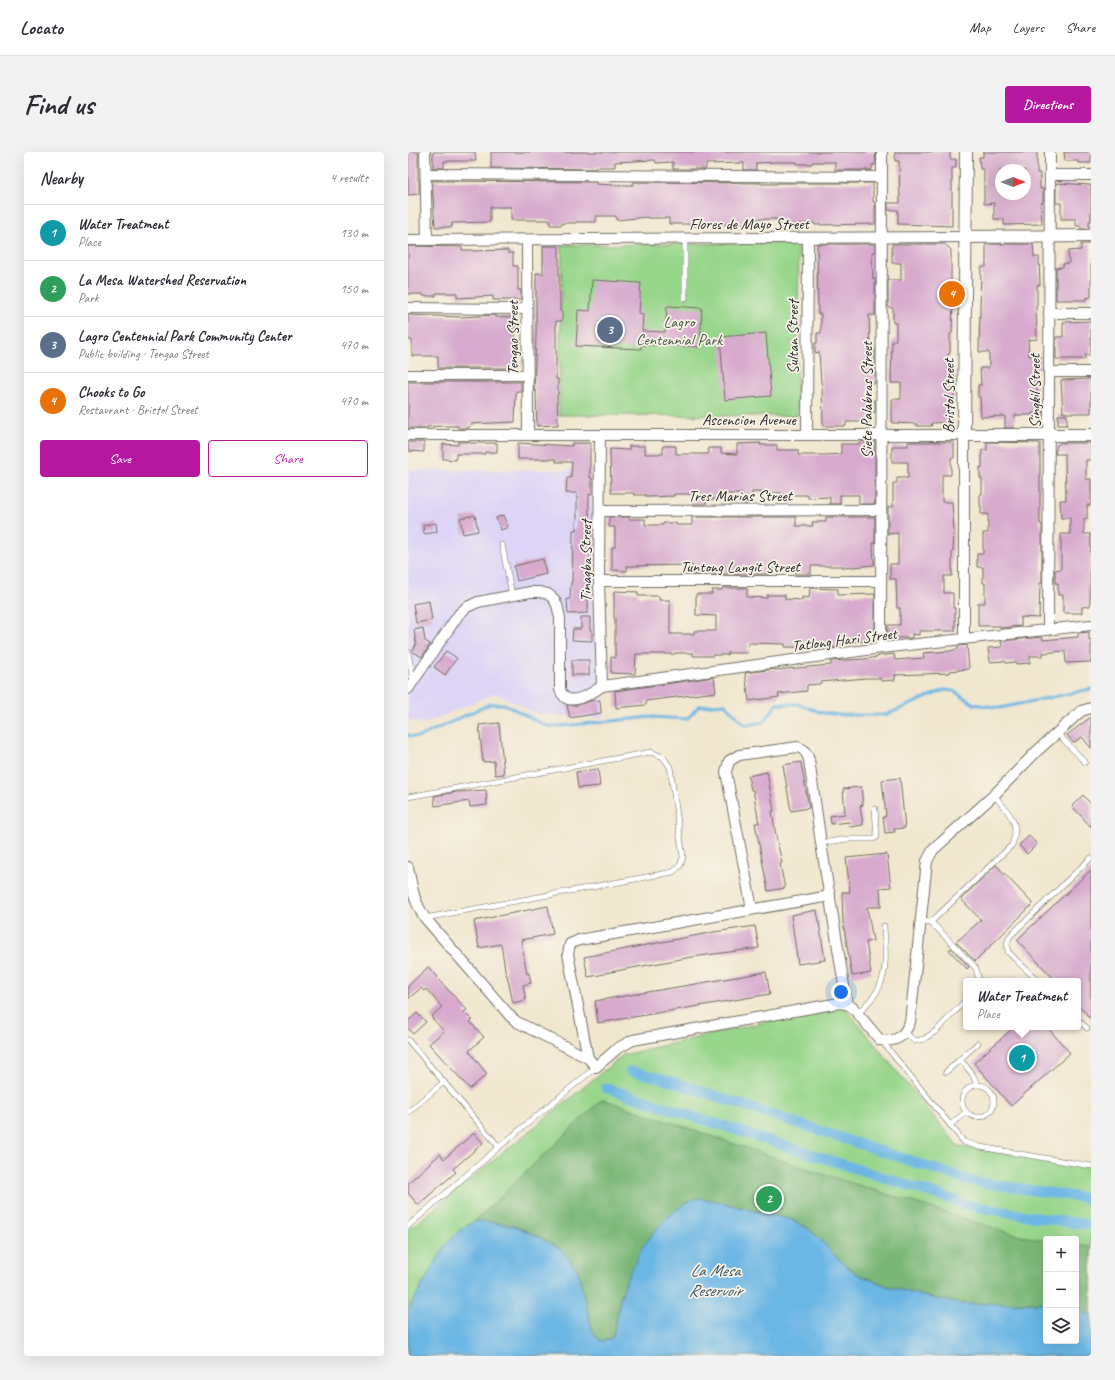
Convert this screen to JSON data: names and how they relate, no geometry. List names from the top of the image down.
{
  "streets": {
    "street": [
      "Flores de Mayo Street",
      "Sultan Street",
      "Tengao Street",
      "Singkil Street",
      "Bristol Street",
      "Siete Palabras Street",
      "Ascencion Avenue",
      "Tres Marias Street",
      "Tinagba Street",
      "Tuntong Langit Street",
      "Tatlong Hari Street"
    ]
  },
  "crossings": [
    ["Flores de Mayo Street", "Sultan Street"],
    ["Flores de Mayo Street", "Tengao Street"],
    ["Flores de Mayo Street", "Singkil Street"],
    ["Flores de Mayo Street", "Bristol Street"],
    ["Flores de Mayo Street", "Siete Palabras Street"],
    ["Sultan Street", "Ascencion Avenue"],
    ["Tengao Street", "Ascencion Avenue"],
    ["Singkil Street", "Ascencion Avenue"],
    ["Singkil Street", "Tatlong Hari Street"],
    ["Bristol Street", "Ascencion Avenue"],
    ["Bristol Street", "Tatlong Hari Street"],
    ["Siete Palabras Street", "Ascencion Avenue"],
    ["Siete Palabras Street", "Tres Marias Street"],
    ["Siete Palabras Street", "Tuntong Langit Street"],
    ["Siete Palabras Street", "Tatlong Hari Street"],
    ["Ascencion Avenue", "Tinagba Street"],
    ["Tres Marias Street", "Tinagba Street"],
    ["Tinagba Street", "Tuntong Langit Street"],
    ["Tinagba Street", "Tatlong Hari Street"]
  ],
  "water": ["La Mesa Reservoir"],
  "parks": ["Lagro Centennial Park"],
  "north": "right",
  "page": {
    "header": "Locato",
    "nav": ["Map", "Layers", "Share"],
    "buttons": [
      "Directions",
      ["Save", "Share"]
    ],
    "title": "Find us",
    "heading": ["Nearby", "4 results"],
    "list": [
      {
        "mark": "1",
        "name": "Water Treatment",
        "note": "Place",
        "value": "130 m"
      },
      {
        "mark": "2",
        "name": "La Mesa Watershed Reservation",
        "note": "Park",
        "value": "150 m"
      },
      {
        "mark": "3",
        "name": "Lagro Centennial Park Community Center",
        "note": "Public building · Tengao Street",
        "value": "470 m"
      },
      {
        "mark": "4",
        "name": "Chooks to Go",
        "note": "Restaurant · Bristol Street",
        "value": "470 m"
      }
    ],
    "pins": [
      "4",
      "3",
      "1",
      "2"
    ],
    "popup": ["Water Treatment", "Place"],
    "map_buttons": ["+", "−"]
  }
}
